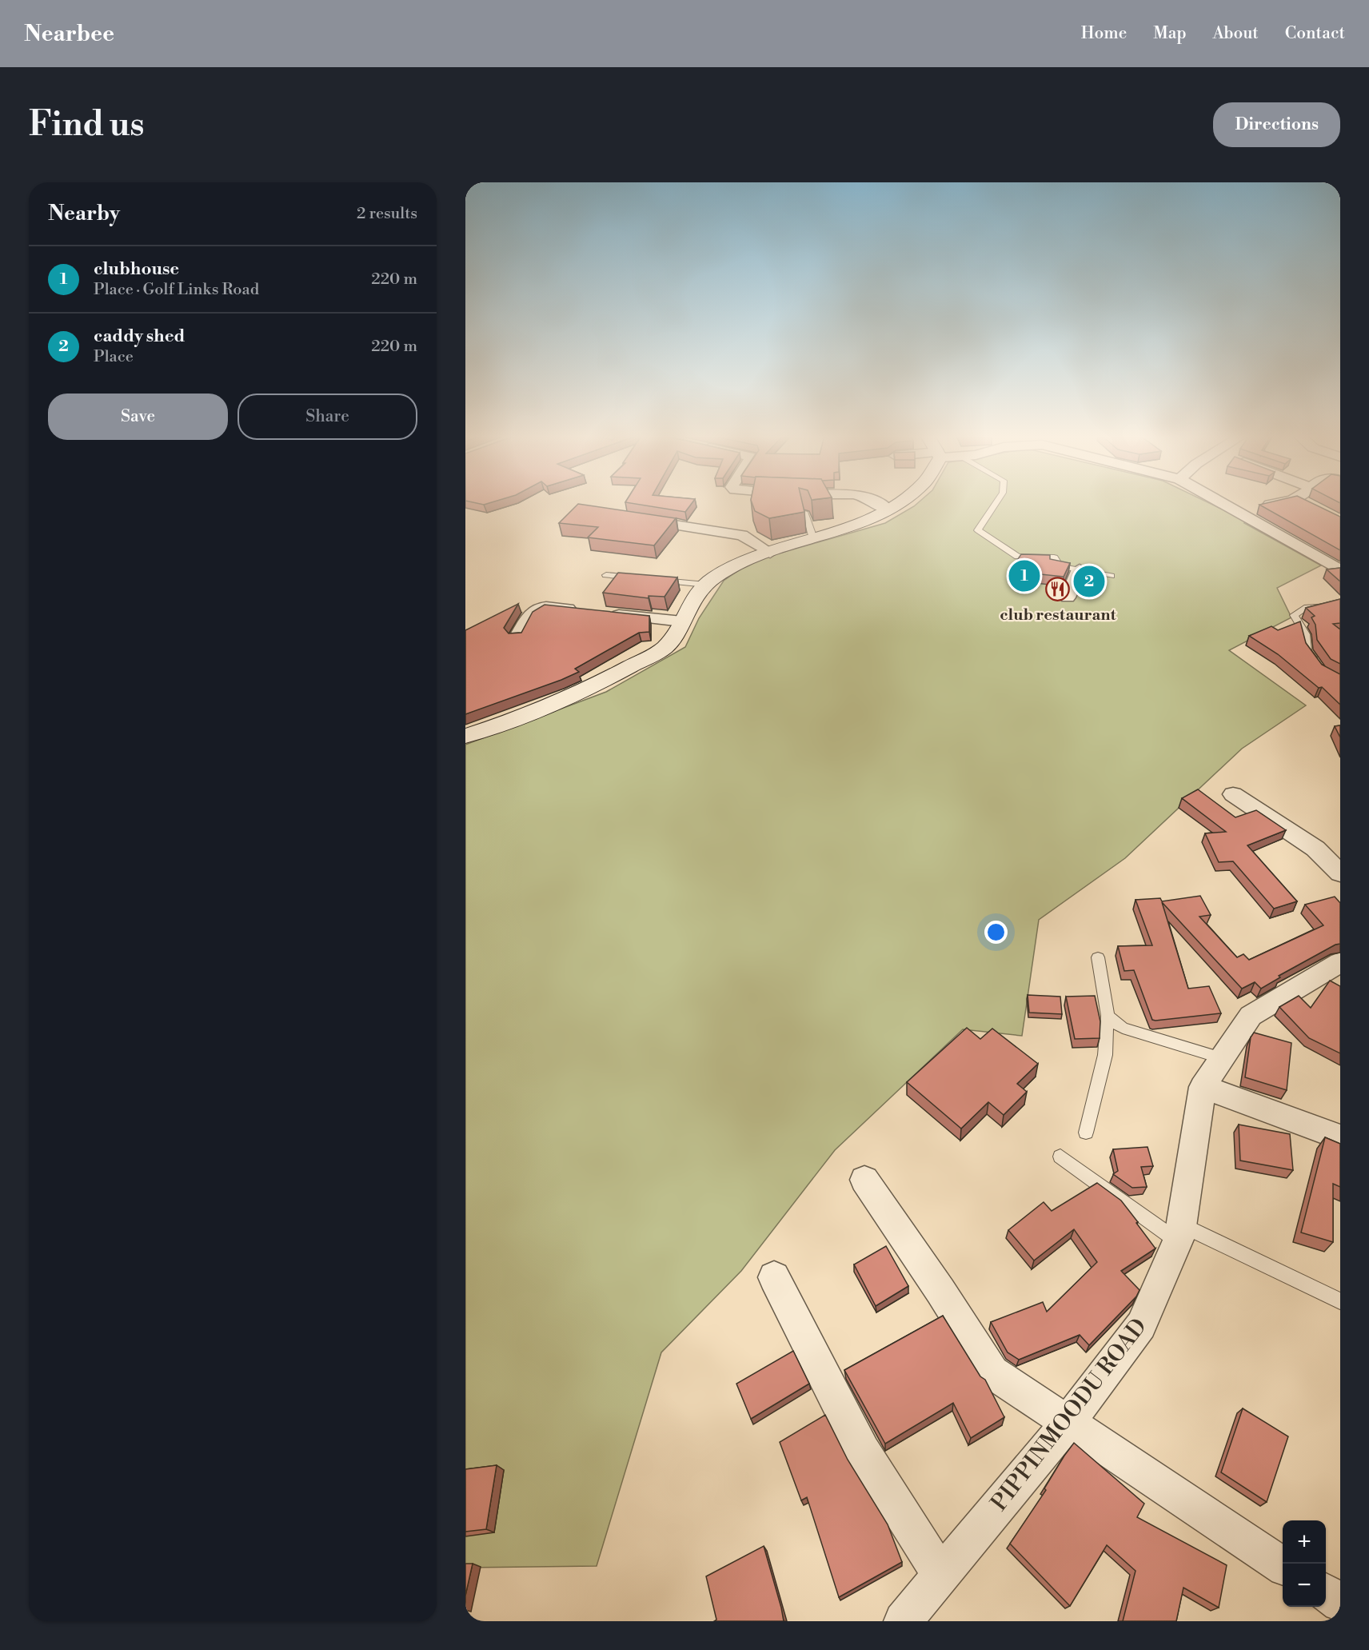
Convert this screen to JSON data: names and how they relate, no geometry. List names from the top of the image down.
{
  "streets": {
    "street": ["PIPPINMOODU ROAD"]
  },
  "places": {
    "restaurant": ["club restaurant"]
  },
  "page": {
    "header": "Nearbee",
    "nav": [
      "Home",
      "Map",
      "About",
      "Contact"
    ],
    "buttons": [
      "Directions",
      ["Save", "Share"]
    ],
    "title": "Find us",
    "heading": ["Nearby", "2 results"],
    "list": [
      {
        "mark": "1",
        "name": "clubhouse",
        "note": "Place · Golf Links Road",
        "value": "220 m"
      },
      {
        "mark": "2",
        "name": "caddy shed",
        "note": "Place",
        "value": "220 m"
      }
    ],
    "pins": ["1", "2"],
    "map_buttons": ["+", "−"]
  }
}
